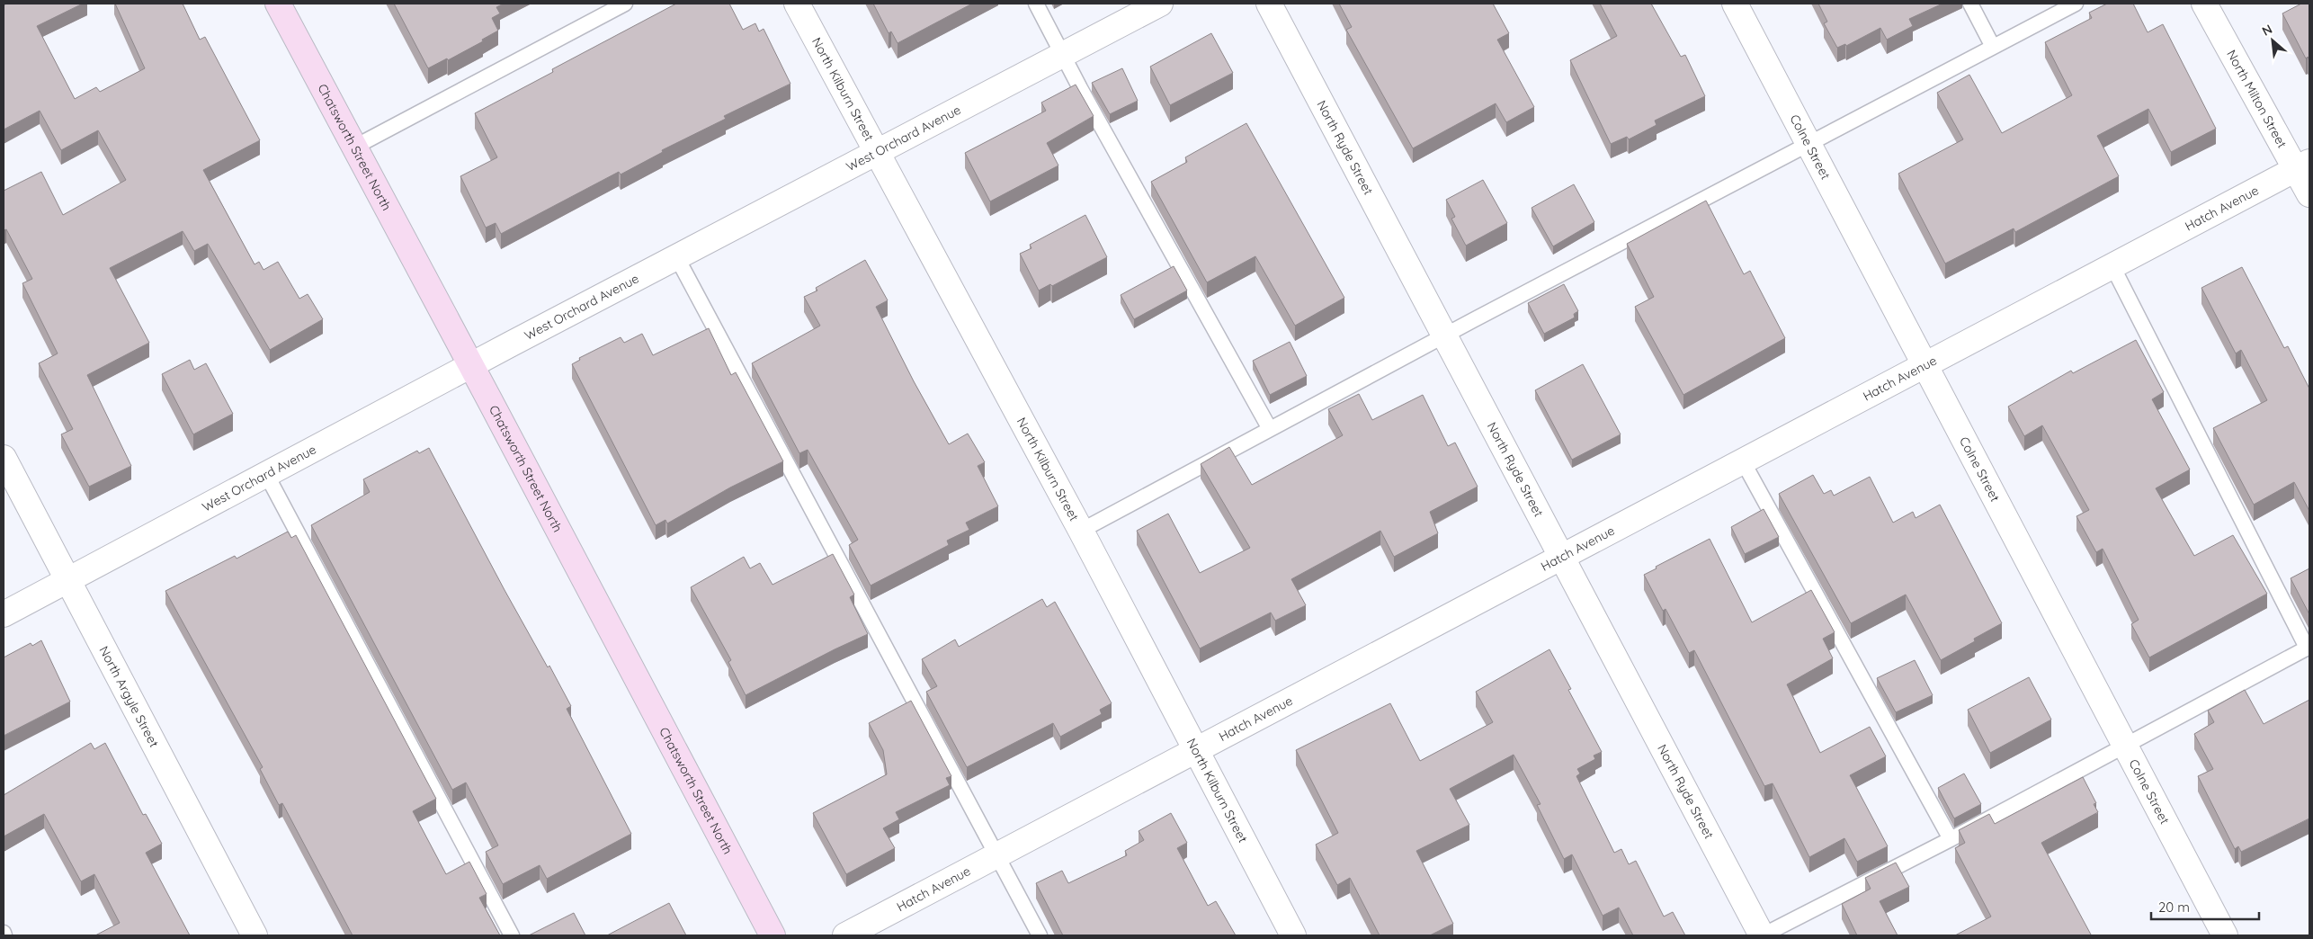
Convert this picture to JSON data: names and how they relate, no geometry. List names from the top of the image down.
{
  "streets": {
    "street": [
      "North Kilburn Street",
      "North Milton Street",
      "West Orchard Avenue",
      "Chatsworth Street North",
      "North Ryde Street",
      "Colne Street",
      "Hatch Avenue",
      "North Argyle Street"
    ]
  },
  "crossings": [
    ["North Kilburn Street", "West Orchard Avenue"],
    ["North Kilburn Street", "Hatch Avenue"],
    ["North Milton Street", "Hatch Avenue"],
    ["West Orchard Avenue", "Chatsworth Street North"],
    ["West Orchard Avenue", "North Argyle Street"],
    ["North Ryde Street", "Hatch Avenue"],
    ["Colne Street", "Hatch Avenue"]
  ],
  "scale_bar": "20 m",
  "north": "top left"
}
